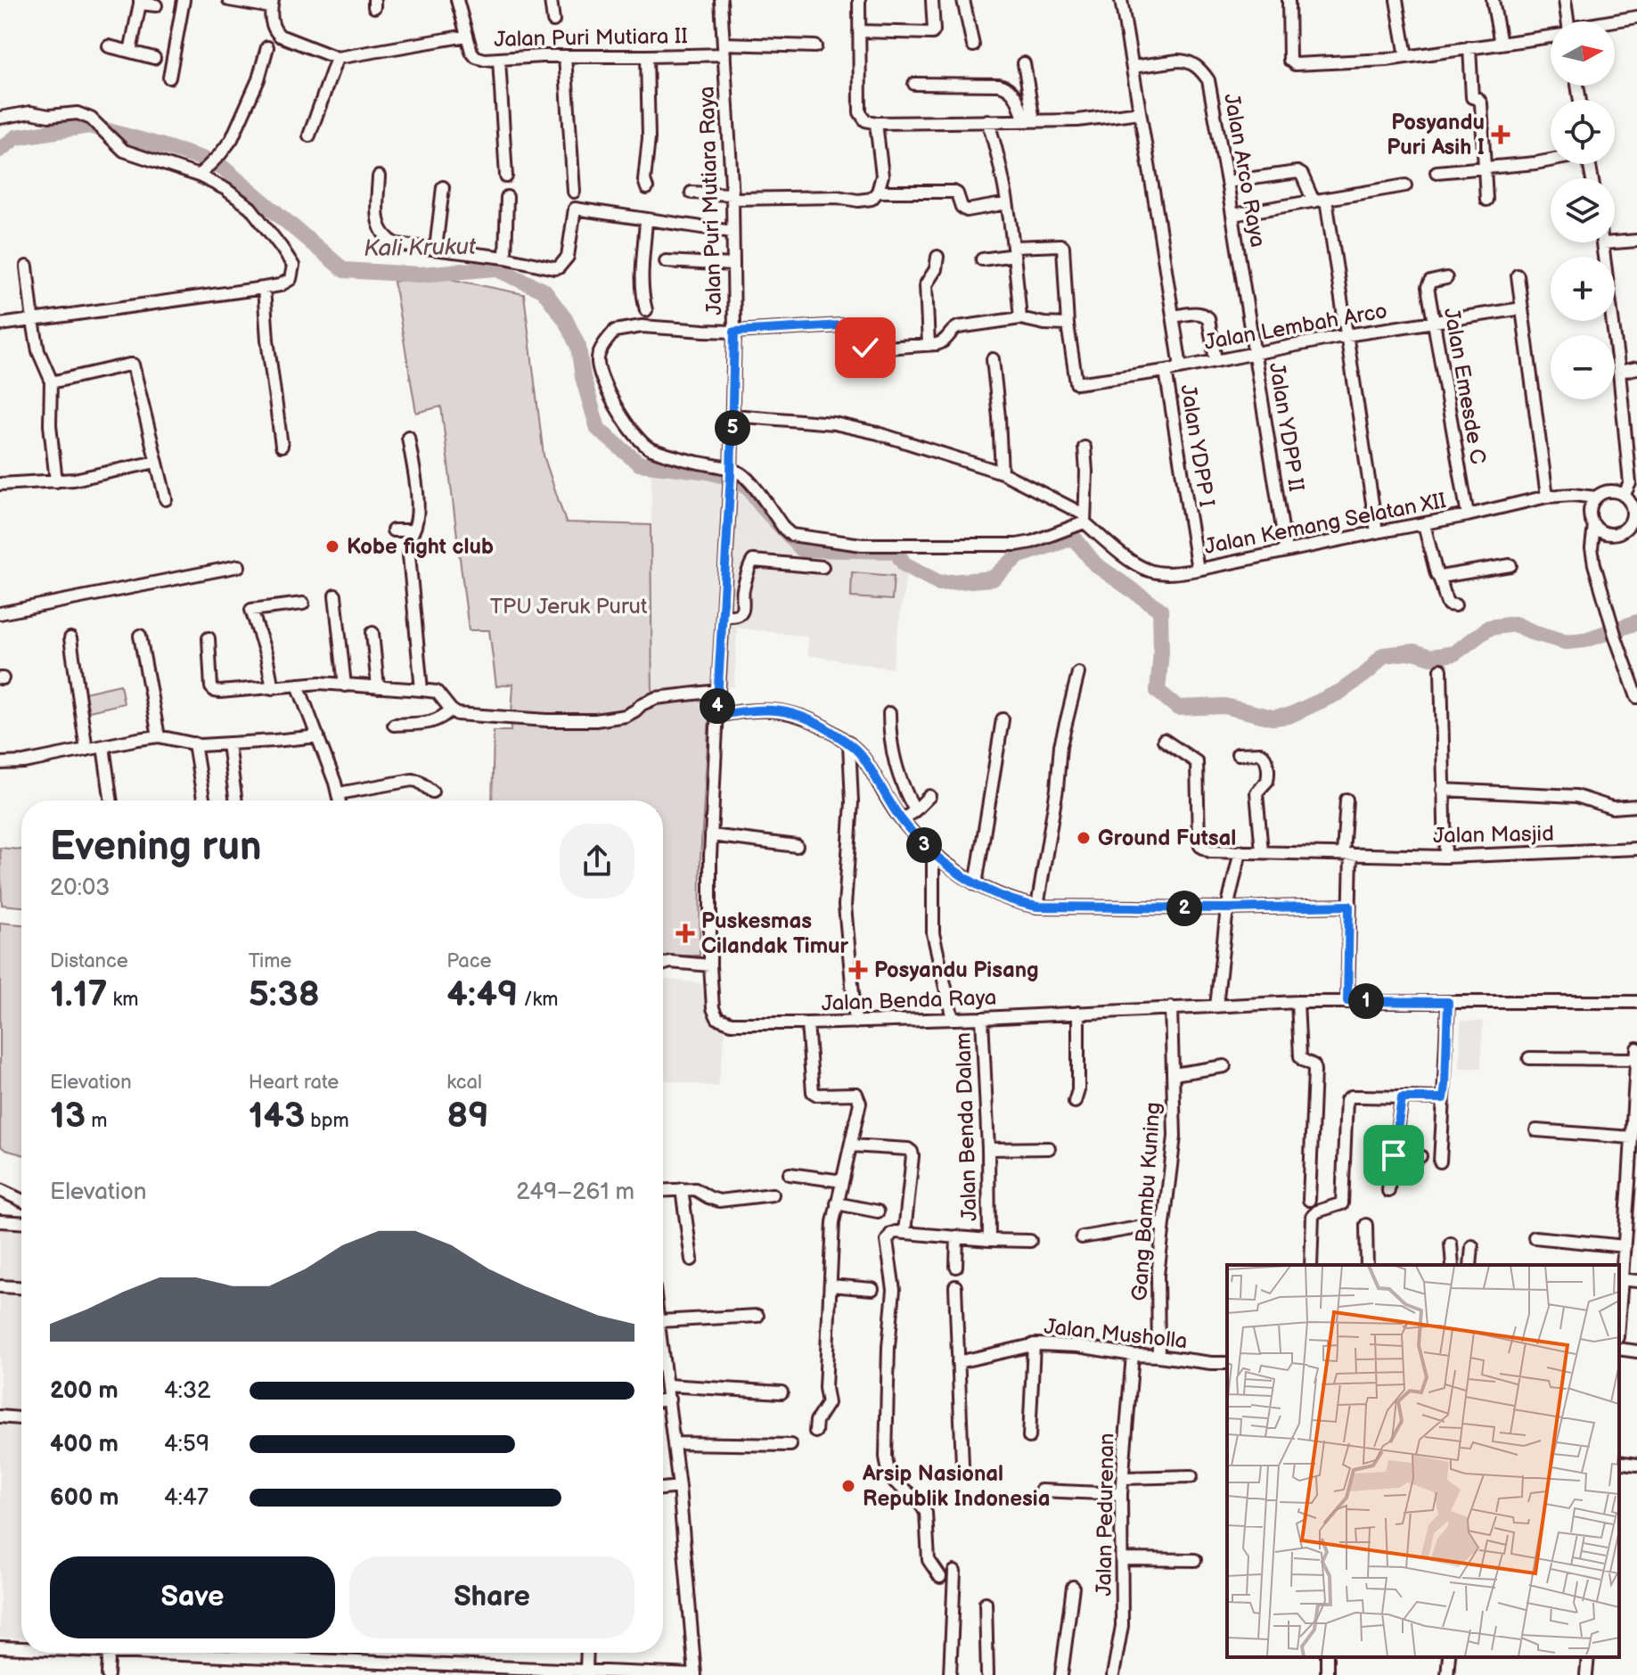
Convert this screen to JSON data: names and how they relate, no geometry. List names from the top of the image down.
{
  "streets": {
    "street": [
      "Jalan Puri Mutiara II",
      "Jalan Arco Raya",
      "Jalan Puri Mutiara Raya",
      "Jalan Lembah Arco",
      "Jalan Emesde C",
      "Jalan YDPP II",
      "Jalan YDPP I",
      "Jalan Kemang Selatan XII",
      "Jalan Masjid",
      "Jalan Benda Raya",
      "Jalan Benda Dalam",
      "Gang Bambu Kuning",
      "Jalan Musholla",
      "Jalan Pedurenan"
    ]
  },
  "crossings": [
    ["Jalan Puri Mutiara II", "Jalan Puri Mutiara Raya"],
    ["Jalan Arco Raya", "Jalan Lembah Arco"],
    ["Jalan Arco Raya", "Jalan YDPP II"],
    ["Jalan Puri Mutiara Raya", "Jalan Kemang Selatan XII"],
    ["Jalan Puri Mutiara Raya", "Jalan Benda Raya"],
    ["Jalan Lembah Arco", "Jalan Emesde C"],
    ["Jalan Lembah Arco", "Jalan YDPP II"],
    ["Jalan Lembah Arco", "Jalan YDPP I"],
    ["Jalan Emesde C", "Jalan Kemang Selatan XII"],
    ["Jalan YDPP II", "Jalan Kemang Selatan XII"],
    ["Jalan YDPP I", "Jalan Kemang Selatan XII"],
    ["Jalan Benda Raya", "Jalan Benda Dalam"],
    ["Jalan Benda Raya", "Gang Bambu Kuning"],
    ["Gang Bambu Kuning", "Jalan Musholla"],
    ["Jalan Musholla", "Jalan Pedurenan"]
  ],
  "water": ["Kali Krukut"],
  "parks": ["TPU Jeruk Purut"],
  "places": {
    "health": ["Posyandu Puri Asih I", "Puskesmas Cilandak Timur", "Posyandu Pisang"],
    "other": ["Kobe fight club", "Ground Futsal", "Arsip Nasional Republik Indonesia"]
  },
  "north": "right",
  "page": {
    "map_buttons": ["+", "−"],
    "pins": [
      "5",
      "4",
      "3",
      "2",
      "1"
    ],
    "heading": ["Evening run", "20:03"],
    "stats": [
      ["Distance", "1.17 km"],
      ["Time", "5:38"],
      ["Pace", "4:49 /km"],
      ["Elevation", "13 m"],
      ["Heart rate", "143 bpm"],
      ["kcal", "89"]
    ],
    "chart": ["Elevation", "249–261 m"],
    "list": [
      {
        "name": "200 m",
        "note": "4:32"
      },
      {
        "name": "400 m",
        "note": "4:59"
      },
      {
        "name": "600 m",
        "note": "4:47"
      }
    ],
    "buttons": ["Save", "Share"]
  }
}
